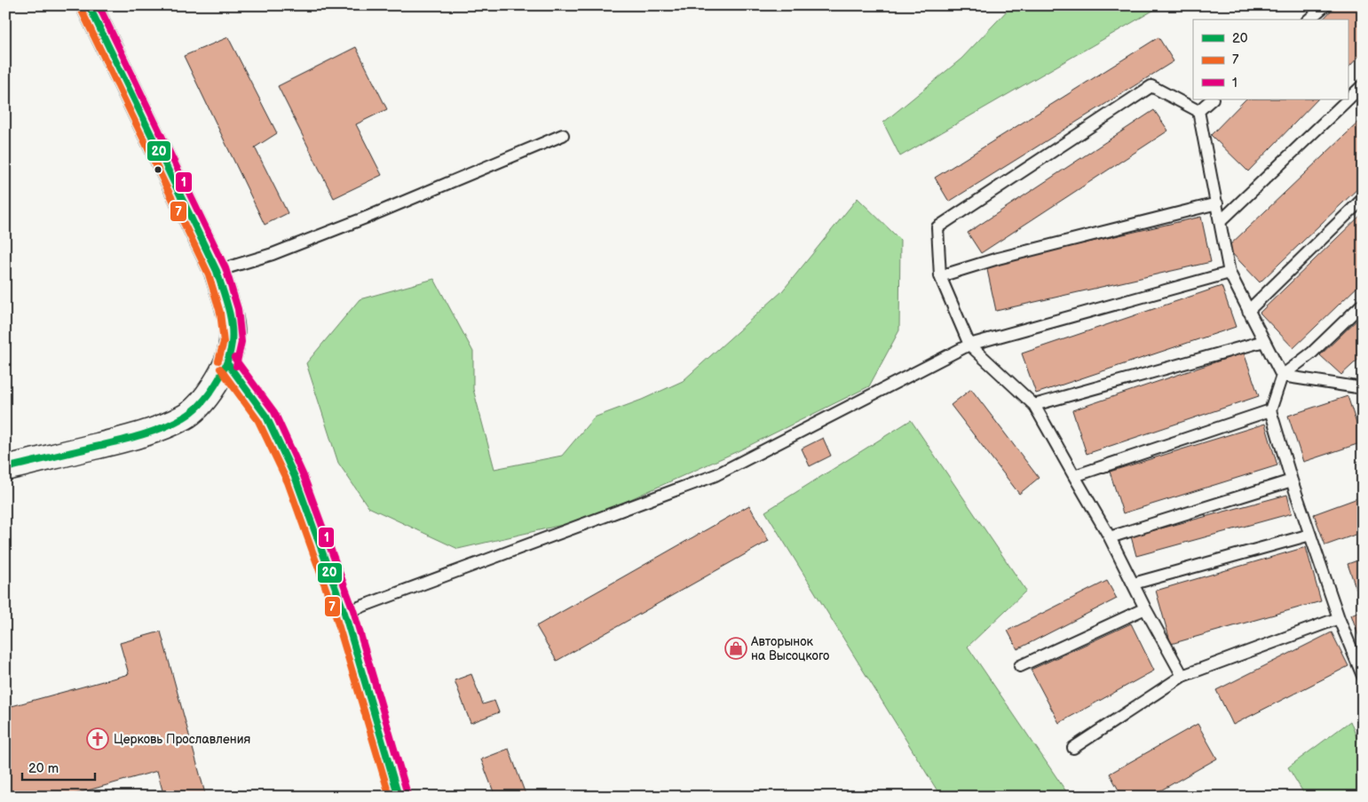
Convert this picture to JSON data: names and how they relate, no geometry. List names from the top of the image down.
{
  "places": {
    "shop": ["Авторынок на Высоцкого"],
    "church": ["Церковь Прославления"]
  },
  "lines": ["transit line 20", "transit line 1", "transit line 7"],
  "legend": ["20", "7", "1"],
  "scale_bar": "20 m"
}
